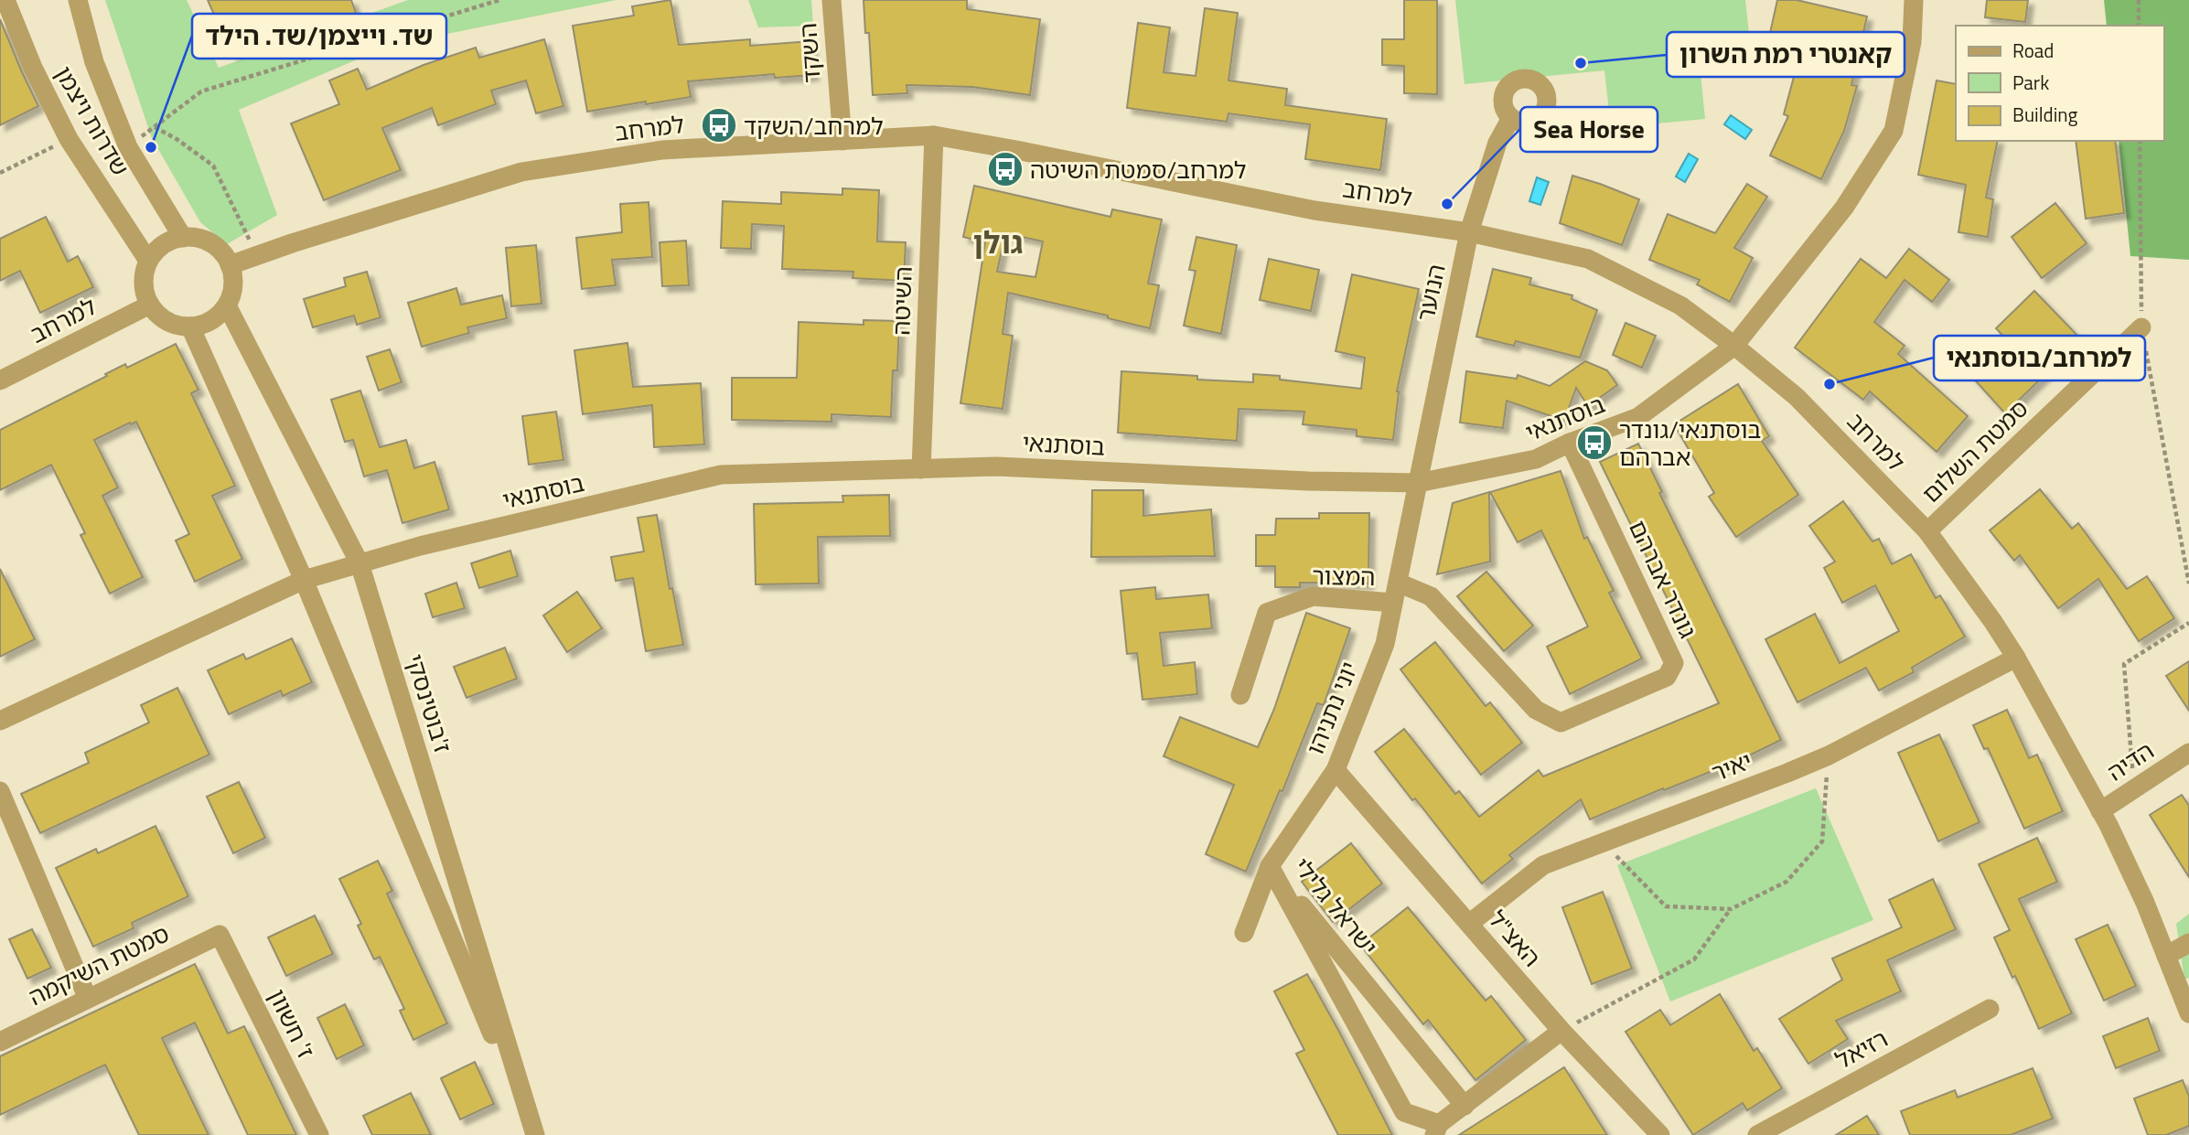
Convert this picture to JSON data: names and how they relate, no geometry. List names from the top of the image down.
{
  "streets": {
    "street": [
      "השקד",
      "שדרות ויצמן",
      "למרחב",
      "הנוער",
      "השיטה",
      "בוסתנאי",
      "סמטת השלום",
      "המצור",
      "גונדר אברהם",
      "ז'בוטינסקי",
      "יוני נתניהו",
      "הדיה",
      "יאיר",
      "ישראל גלילי",
      "האצ\"ל",
      "סמטת השיקמה",
      "ז' חשוון",
      "רזיאל"
    ]
  },
  "crossings": [
    ["השקד", "למרחב"],
    ["שדרות ויצמן", "למרחב"],
    ["שדרות ויצמן", "ז'בוטינסקי"],
    ["למרחב", "הנוער"],
    ["למרחב", "השיטה"],
    ["למרחב", "בוסתנאי"],
    ["למרחב", "סמטת השלום"],
    ["למרחב", "ז'בוטינסקי"],
    ["למרחב", "הדיה"],
    ["למרחב", "יאיר"],
    ["הנוער", "בוסתנאי"],
    ["הנוער", "יוני נתניהו"],
    ["השיטה", "בוסתנאי"],
    ["בוסתנאי", "גונדר אברהם"],
    ["בוסתנאי", "ז'בוטינסקי"],
    ["בוסתנאי", "יוני נתניהו"],
    ["המצור", "יוני נתניהו"],
    ["גונדר אברהם", "יוני נתניהו"],
    ["יוני נתניהו", "ישראל גלילי"],
    ["יוני נתניהו", "האצ\"ל"],
    ["יאיר", "האצ\"ל"],
    ["ישראל גלילי", "האצ\"ל"],
    ["סמטת השיקמה", "ז' חשוון"]
  ],
  "districts": ["גולן"],
  "places": {
    "other": [
      "קאנטרי רמת השרון",
      "שד. וייצמן/שד. הילד",
      "Sea Horse",
      "למרחב/בוסתנאי"
    ],
    "bus stop": ["למרחב/השקד", "למרחב/סמטת השיטה", "בוסתנאי/גונדר אברהם"]
  },
  "legend": ["Road", "Park", "Building"]
}
